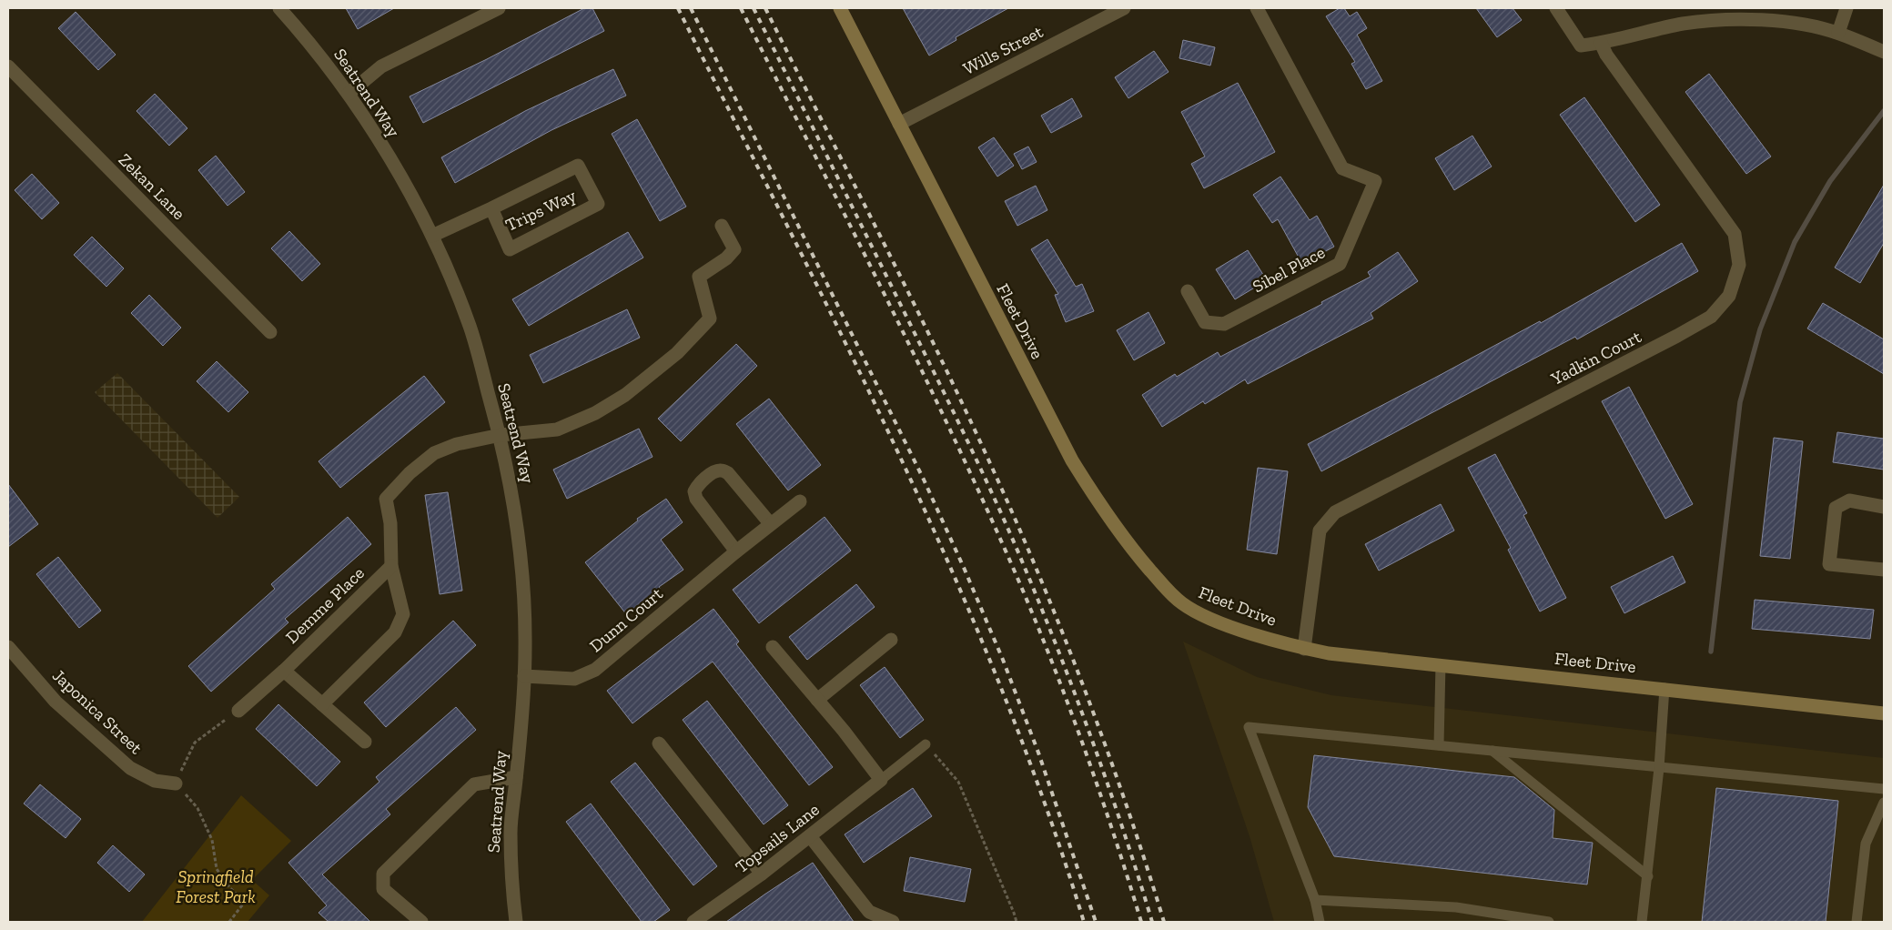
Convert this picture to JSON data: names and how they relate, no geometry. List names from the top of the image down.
{
  "streets": {
    "street": [
      "Wills Street",
      "Seatrend Way",
      "Zekan Lane",
      "Trips Way",
      "Sibel Place",
      "Fleet Drive",
      "Yadkin Court",
      "Demme Place",
      "Dunn Court",
      "Japonica Street",
      "Topsails Lane"
    ]
  },
  "crossings": [
    ["Wills Street", "Fleet Drive"],
    ["Seatrend Way", "Trips Way"],
    ["Seatrend Way", "Demme Place"],
    ["Seatrend Way", "Dunn Court"],
    ["Fleet Drive", "Yadkin Court"]
  ],
  "parks": ["Springfield Forest Park"]
}
